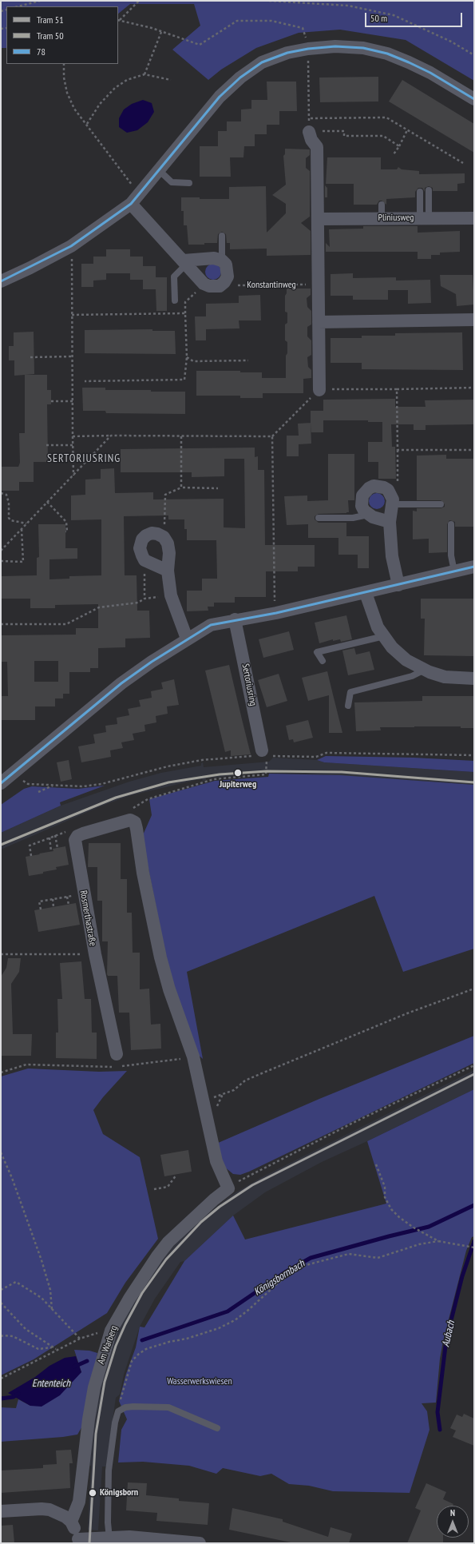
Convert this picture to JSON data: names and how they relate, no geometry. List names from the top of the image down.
{
  "streets": {
    "street": [
      "Pliniusweg",
      "Sertoriusring",
      "Rosmerthastraße",
      "Am Warberg"
    ],
    "path": ["Konstantinweg"]
  },
  "districts": ["SERTORIUSRING"],
  "water": ["Königsbornbach", "Aubach", "Ententeich"],
  "parks": ["Wasserwerkswiesen"],
  "places": ["Jupiterweg", "Königsborn"],
  "lines": ["transit line 78", "tram line 50", "tram line 51"],
  "legend": ["Tram 51", "Tram 50", "78"],
  "scale_bar": "50 m",
  "north": "top"
}
